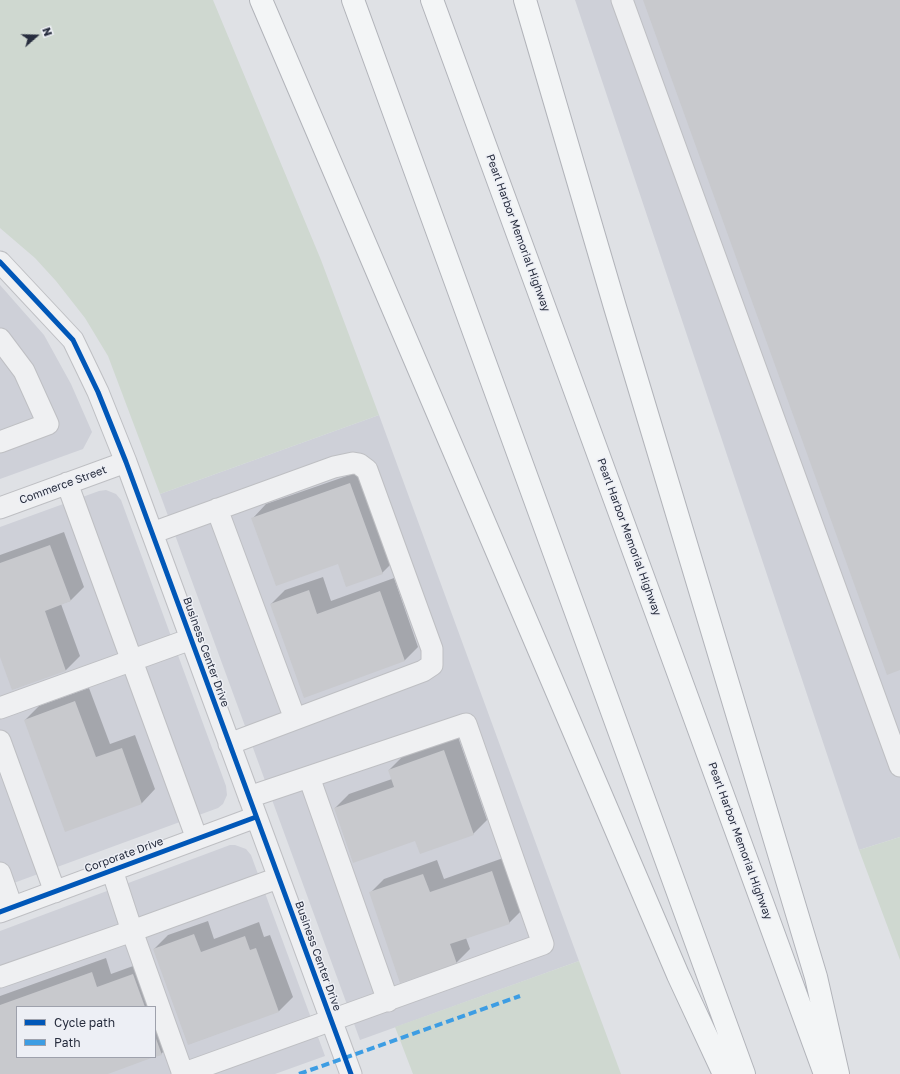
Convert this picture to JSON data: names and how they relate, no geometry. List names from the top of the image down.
{
  "streets": {
    "highway": ["Pearl Harbor Memorial Highway"],
    "street": ["Commerce Street", "Business Center Drive", "Corporate Drive"]
  },
  "crossings": [
    ["Commerce Street", "Business Center Drive"],
    ["Business Center Drive", "Corporate Drive"]
  ],
  "legend": ["Cycle path", "Path"],
  "north": "right"
}
